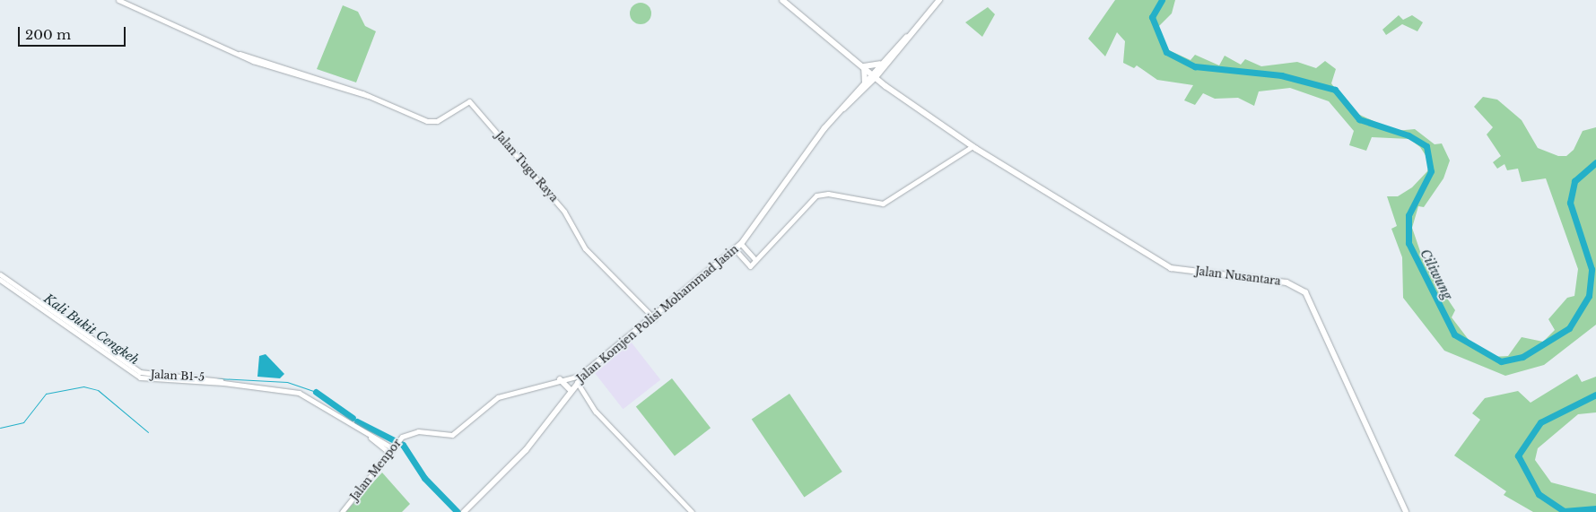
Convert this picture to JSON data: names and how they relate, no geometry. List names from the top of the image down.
{
  "streets": {
    "main road": ["Jalan Nusantara", "Jalan Komjen Polisi Mohammad Jasin"],
    "street": ["Jalan Tugu Raya", "Jalan B1-5", "Jalan Menpor"]
  },
  "crossings": [
    ["Jalan Tugu Raya", "Jalan Komjen Polisi Mohammad Jasin"],
    ["Jalan Nusantara", "Jalan Komjen Polisi Mohammad Jasin"],
    ["Jalan Komjen Polisi Mohammad Jasin", "Jalan Menpor"]
  ],
  "water": ["Ciliwung", "Kali Bukit Cengkeh"],
  "scale_bar": "200 m"
}
